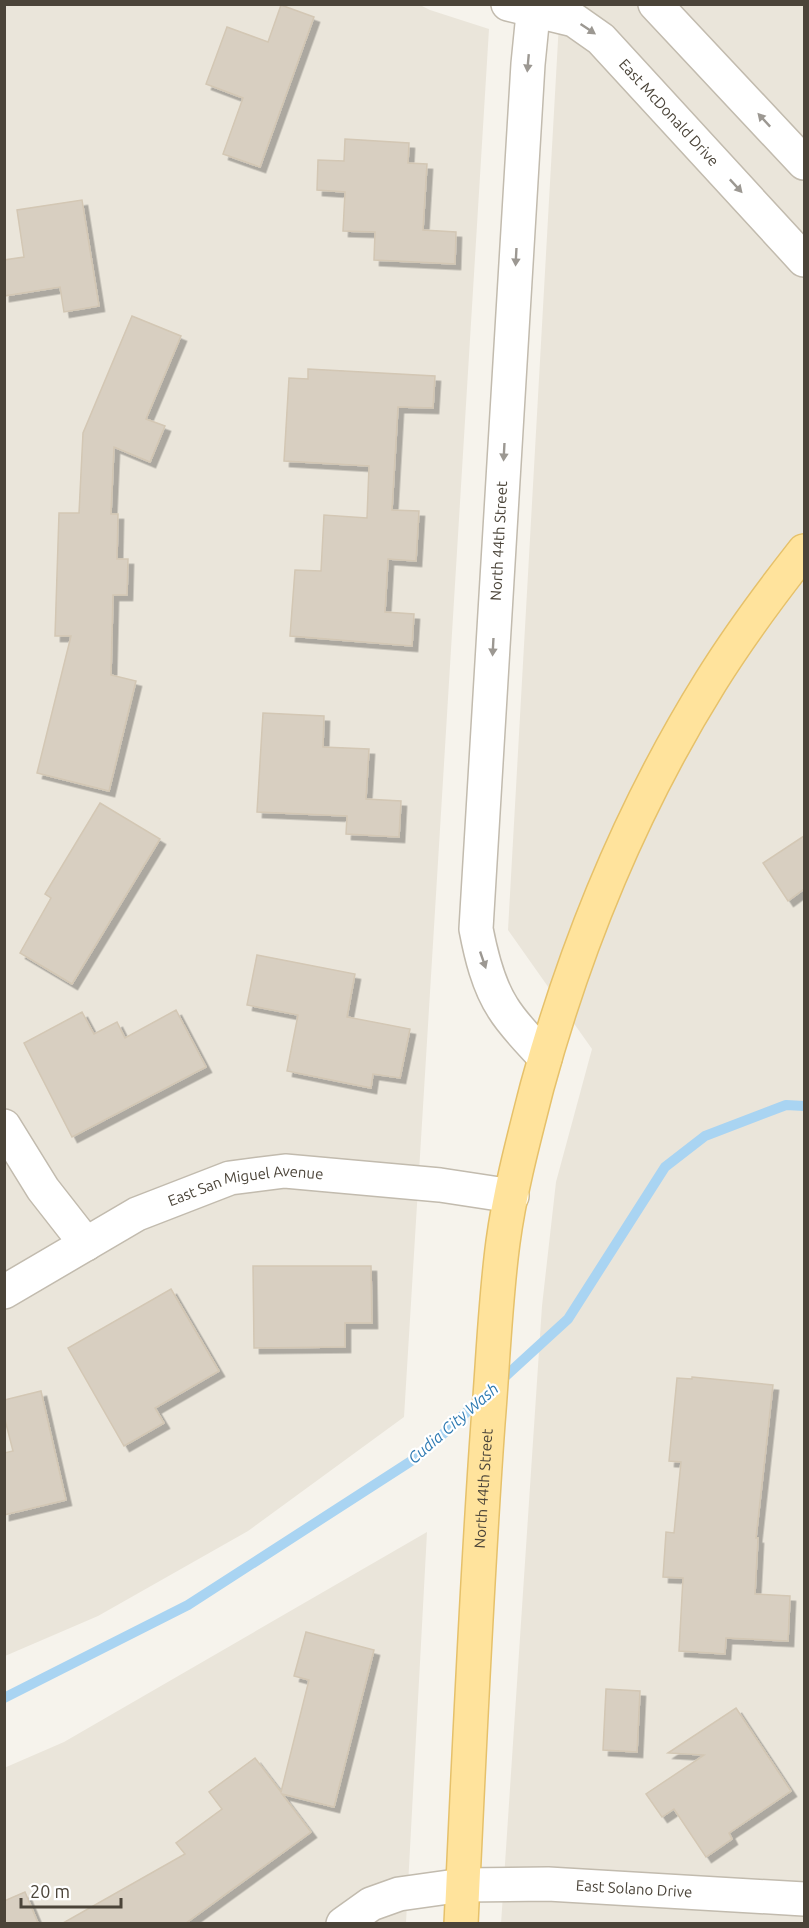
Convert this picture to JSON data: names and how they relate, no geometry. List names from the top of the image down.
{
  "streets": {
    "main road": ["North 44th Street"],
    "street": ["East McDonald Drive", "East San Miguel Avenue", "East Solano Drive"]
  },
  "crossings": [
    ["East McDonald Drive", "North 44th Street"],
    ["North 44th Street", "East San Miguel Avenue"],
    ["North 44th Street", "East Solano Drive"]
  ],
  "one_way": ["North 44th Street"],
  "water": ["Cudia City Wash"],
  "scale_bar": "20 m"
}
